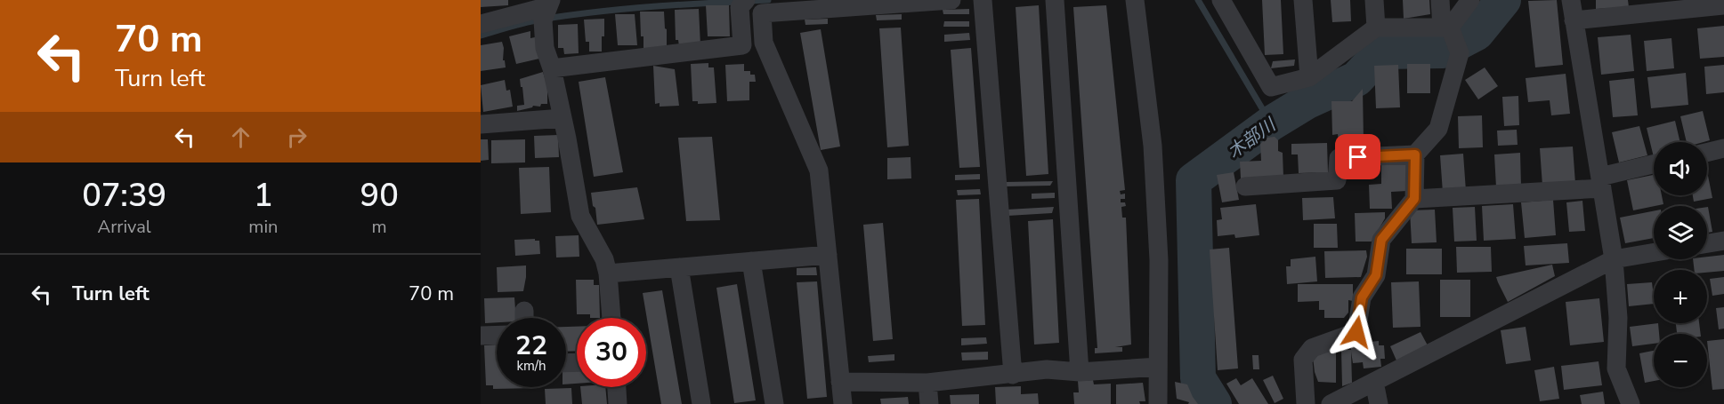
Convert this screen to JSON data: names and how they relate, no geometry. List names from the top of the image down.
{
  "water": ["木部川"],
  "page": {
    "turn": ["70 m", "Turn left"],
    "map_buttons": ["+", "−"],
    "eta": [
      "07:39",
      "Arrival",
      "1",
      "min",
      "90",
      "m"
    ],
    "list": [
      {
        "name": "Turn left",
        "value": "70 m"
      }
    ],
    "speed": "22 km/h",
    "limit": "30"
  }
}
